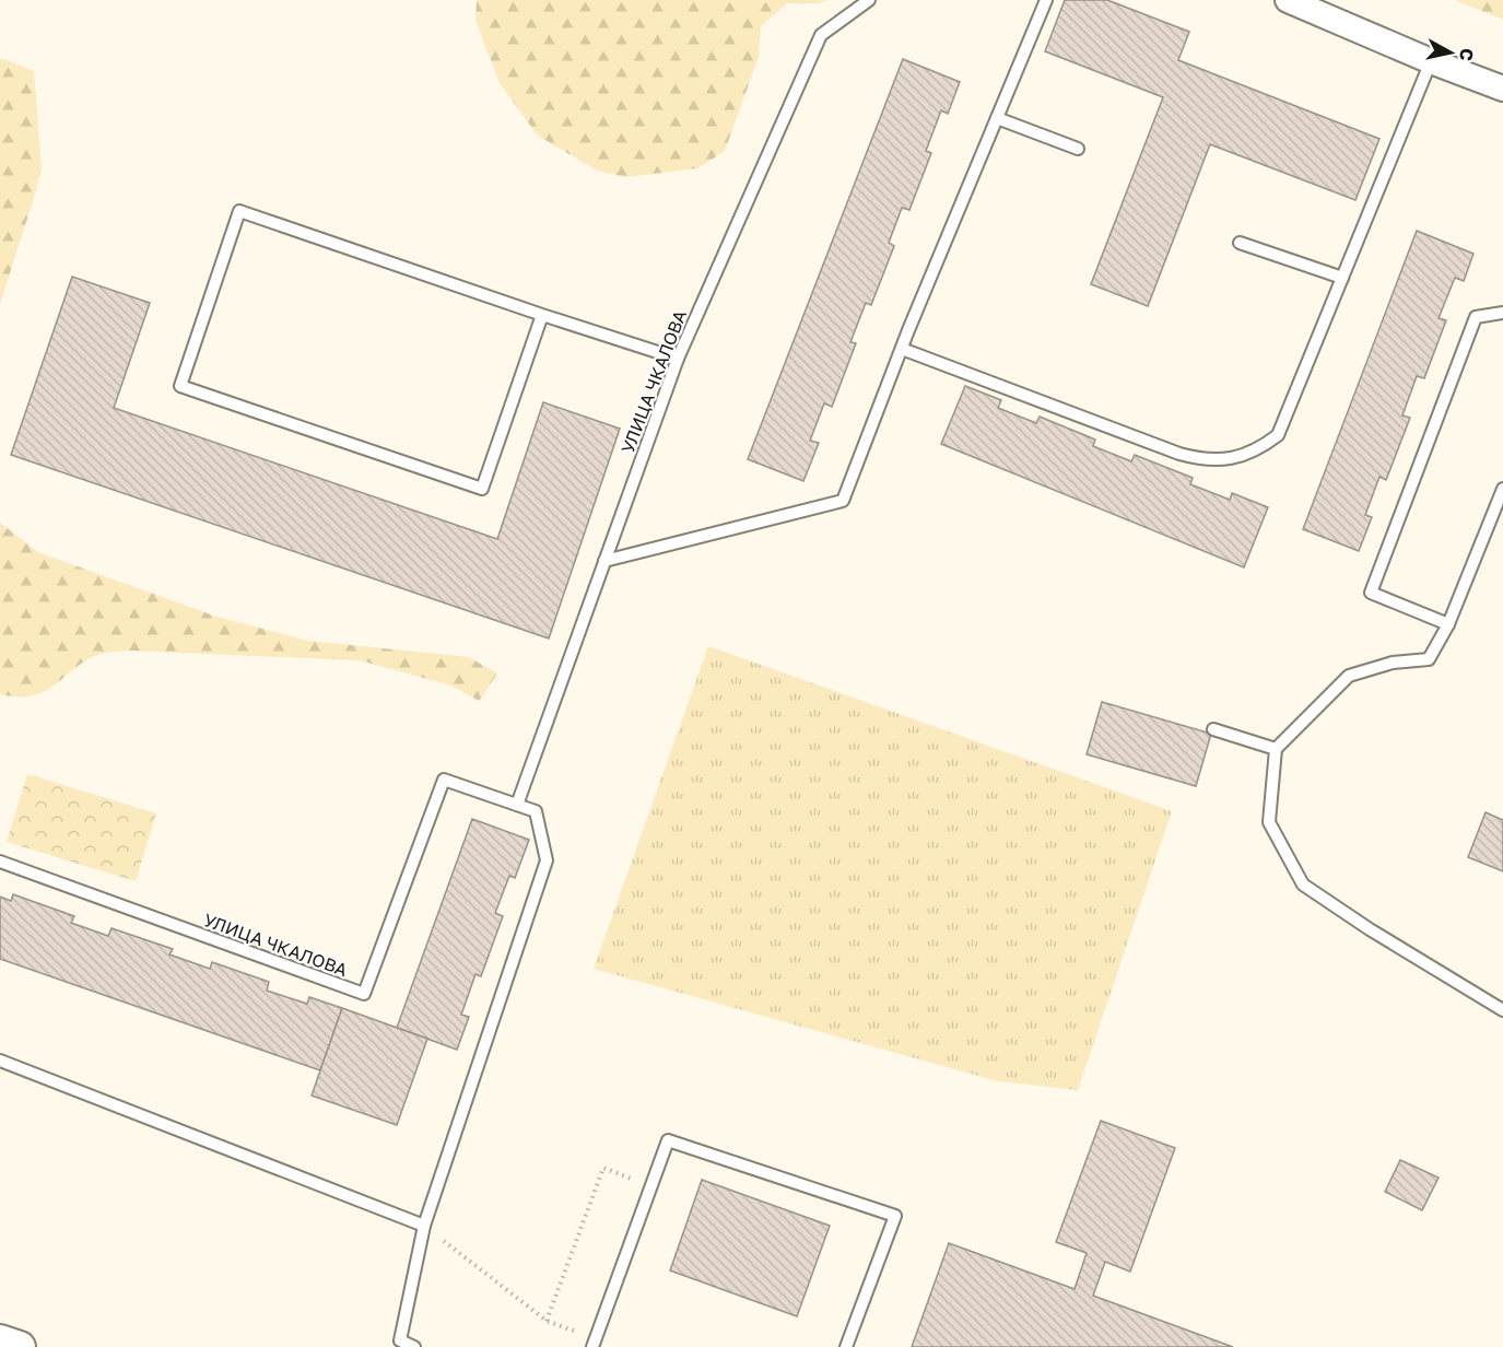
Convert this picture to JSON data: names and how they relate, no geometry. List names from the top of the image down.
{
  "streets": {
    "lane": ["УЛИЦА ЧКАЛОВА"]
  },
  "north": "right"
}
